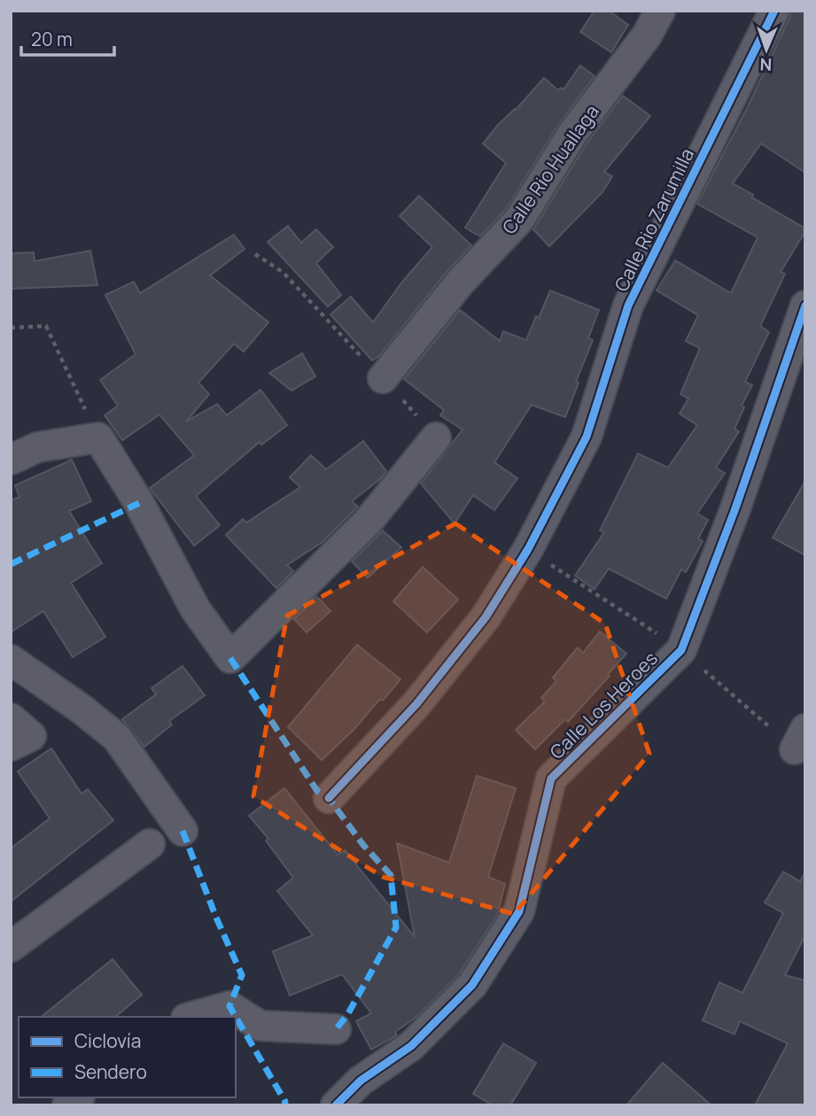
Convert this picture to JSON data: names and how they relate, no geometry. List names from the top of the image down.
{
  "streets": {
    "street": ["Calle Rio Huallaga", "Calle Rio Zarumilla", "Calle Los Heroes"]
  },
  "legend": ["Ciclovía", "Sendero"],
  "scale_bar": "20 m",
  "north": "bottom"
}
